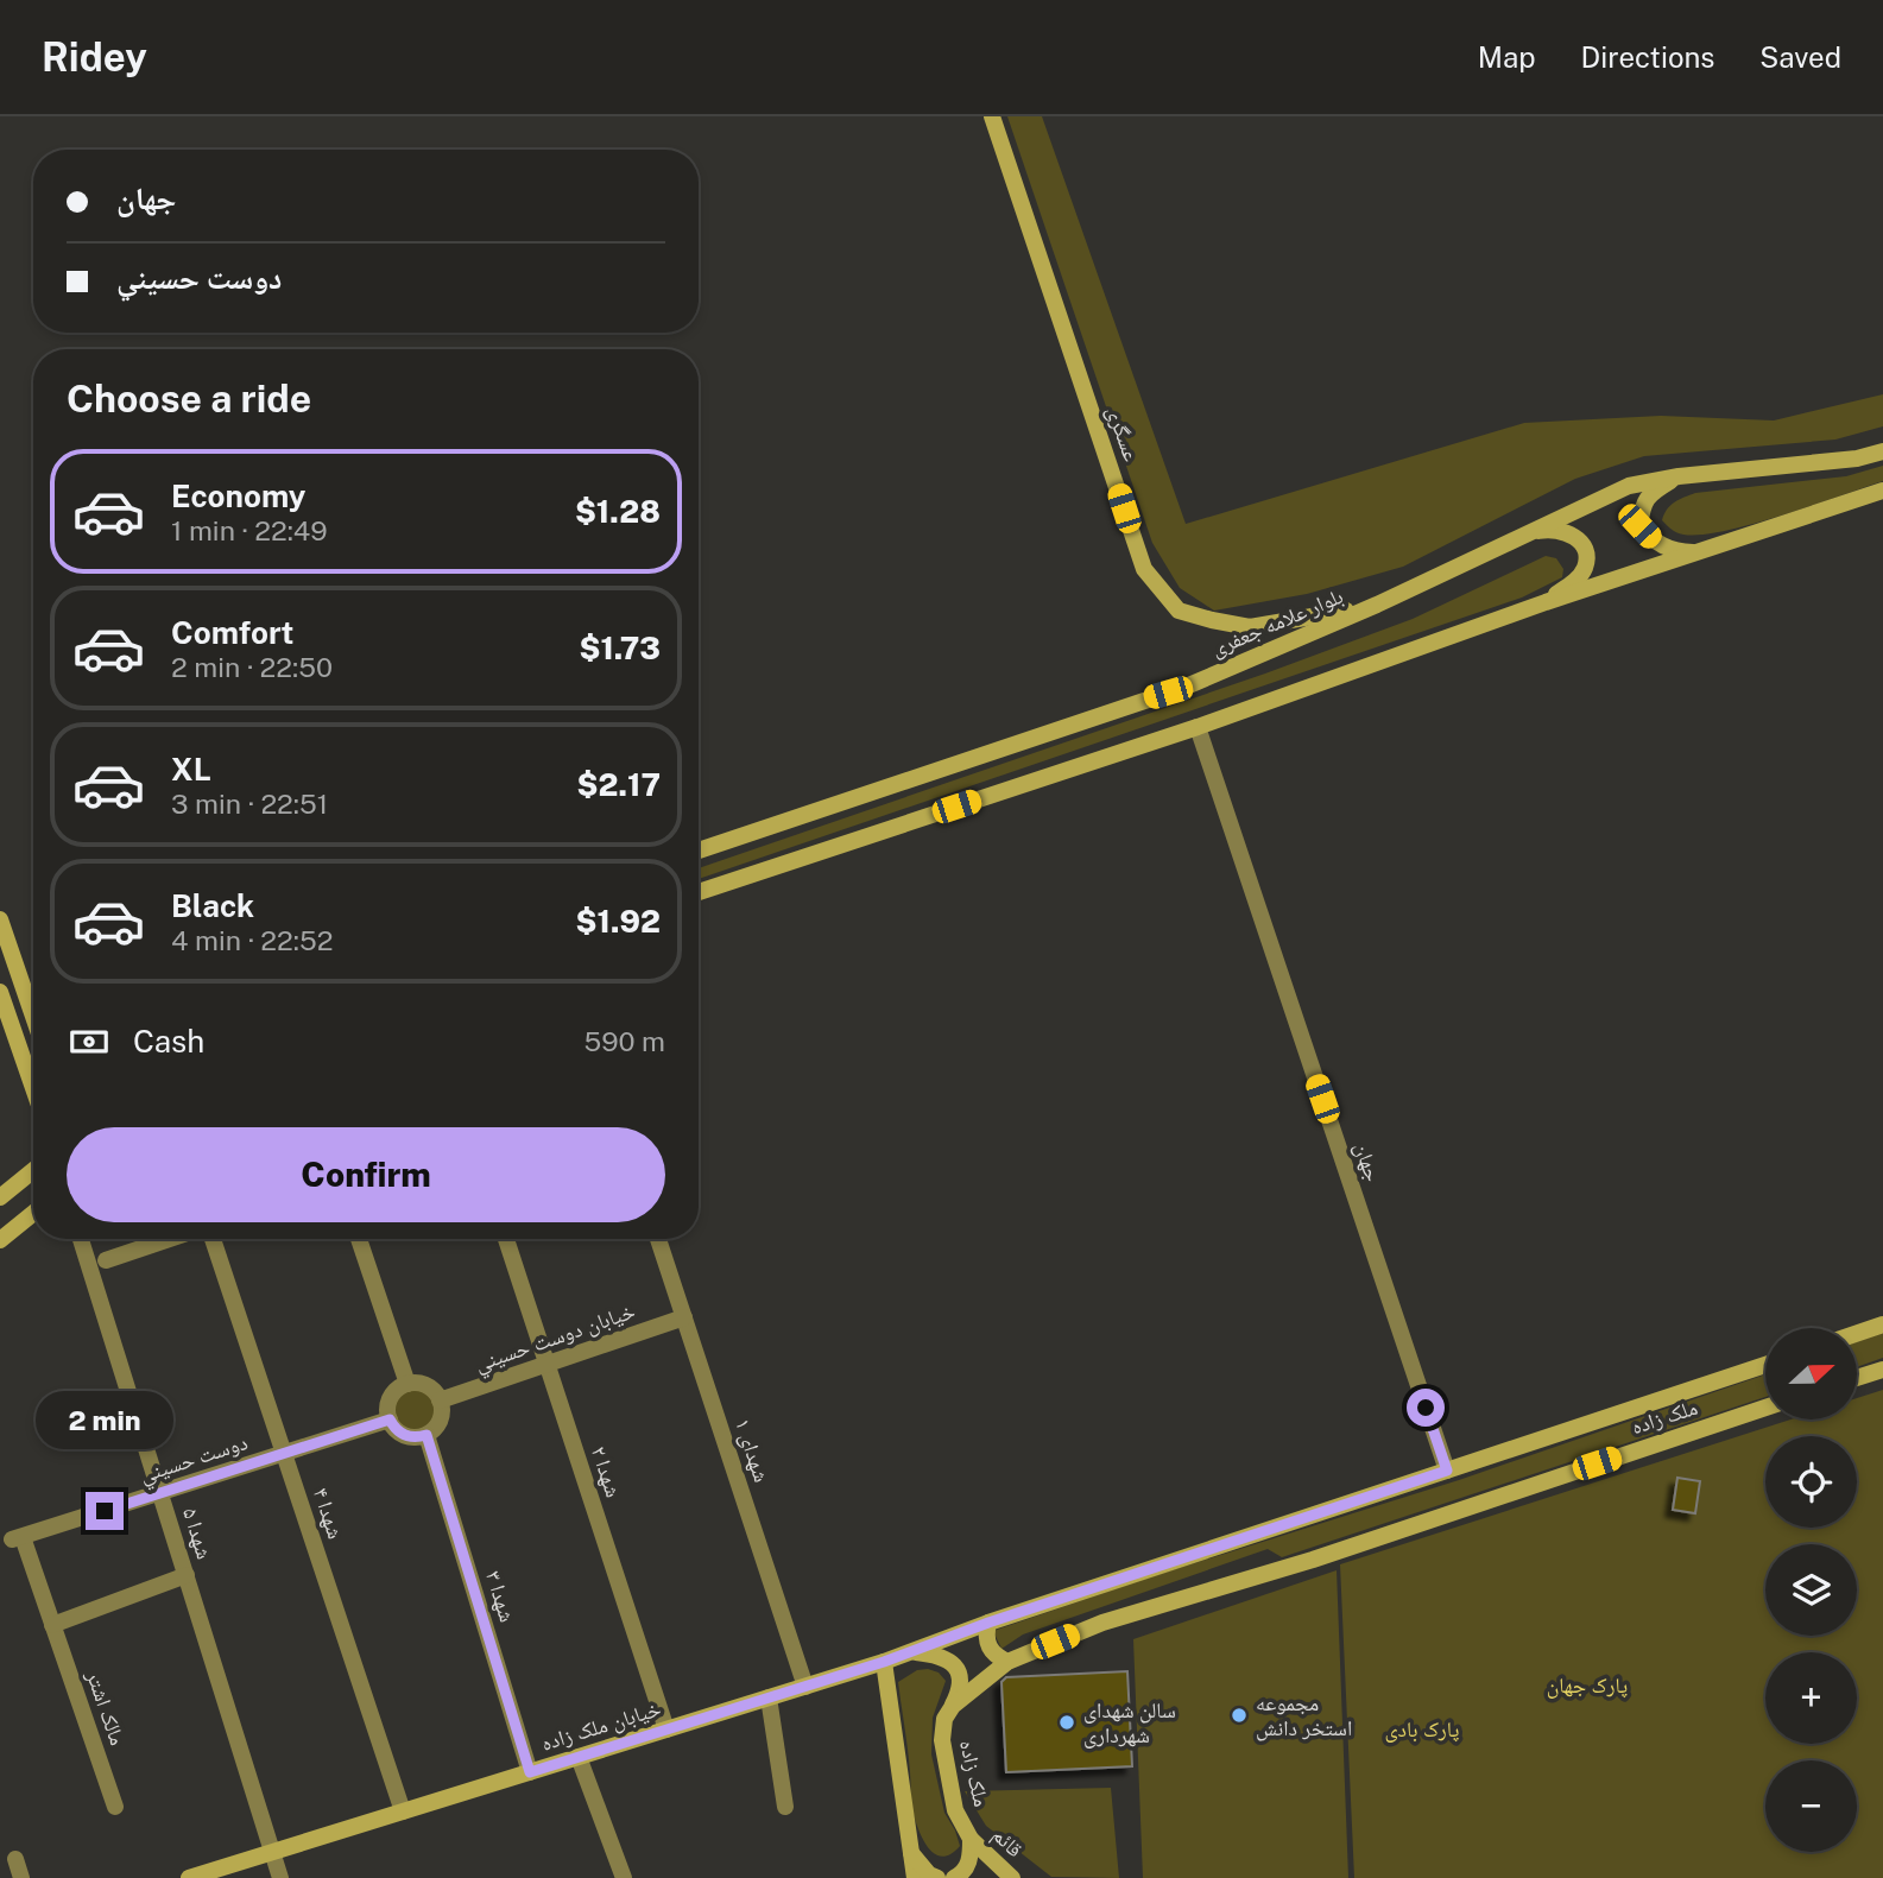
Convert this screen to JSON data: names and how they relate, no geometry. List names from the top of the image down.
{
  "streets": {
    "main road": [
      "عسگری",
      "بلوار علامه جعفری",
      "ملک زاده",
      "خیابان ملک زاده",
      "قائم"
    ],
    "street": [
      "جهان",
      "خیابان دوست حسيني",
      "شهدای ۱",
      "دوست حسيني",
      "شهدا ۲",
      "شهدا ۴",
      "شهدا ۵",
      "شهدا ۳",
      "مالک اشتر"
    ]
  },
  "crossings": [
    ["عسگری", "بلوار علامه جعفری"],
    ["جهان", "ملک زاده"],
    ["خیابان دوست حسيني", "شهدای ۱"],
    ["خیابان دوست حسيني", "دوست حسيني"],
    ["خیابان دوست حسيني", "شهدا ۲"],
    ["خیابان دوست حسيني", "شهدا ۳"],
    ["ملک زاده", "خیابان ملک زاده"],
    ["ملک زاده", "قائم"],
    ["شهدای ۱", "خیابان ملک زاده"],
    ["دوست حسيني", "شهدا ۴"],
    ["دوست حسيني", "شهدا ۵"],
    ["دوست حسيني", "شهدا ۳"],
    ["دوست حسيني", "مالک اشتر"],
    ["شهدا ۲", "خیابان ملک زاده"],
    ["شهدا ۴", "خیابان ملک زاده"],
    ["شهدا ۵", "خیابان ملک زاده"],
    ["شهدا ۳", "خیابان ملک زاده"]
  ],
  "parks": ["پارک جهان", "پارک بادی"],
  "places": ["مجموعه استخر دانش", "سالن شهدای شهرداری"],
  "north": "right",
  "page": {
    "header": "Ridey",
    "nav": ["Map", "Directions", "Saved"],
    "banner": ["جهان", "دوست حسيني"],
    "heading": "Choose a ride",
    "list": [
      {
        "name": "Economy",
        "note": "1 min · 22:49",
        "value": "$1.28"
      },
      {
        "name": "Comfort",
        "note": "2 min · 22:50",
        "value": "$1.73"
      },
      {
        "name": "XL",
        "note": "3 min · 22:51",
        "value": "$2.17"
      },
      {
        "name": "Black",
        "note": "4 min · 22:52",
        "value": "$1.92"
      }
    ],
    "pay": ["Cash", "590 m"],
    "buttons": "Confirm",
    "map_buttons": ["+", "−"],
    "bubble": "2 min"
  }
}
